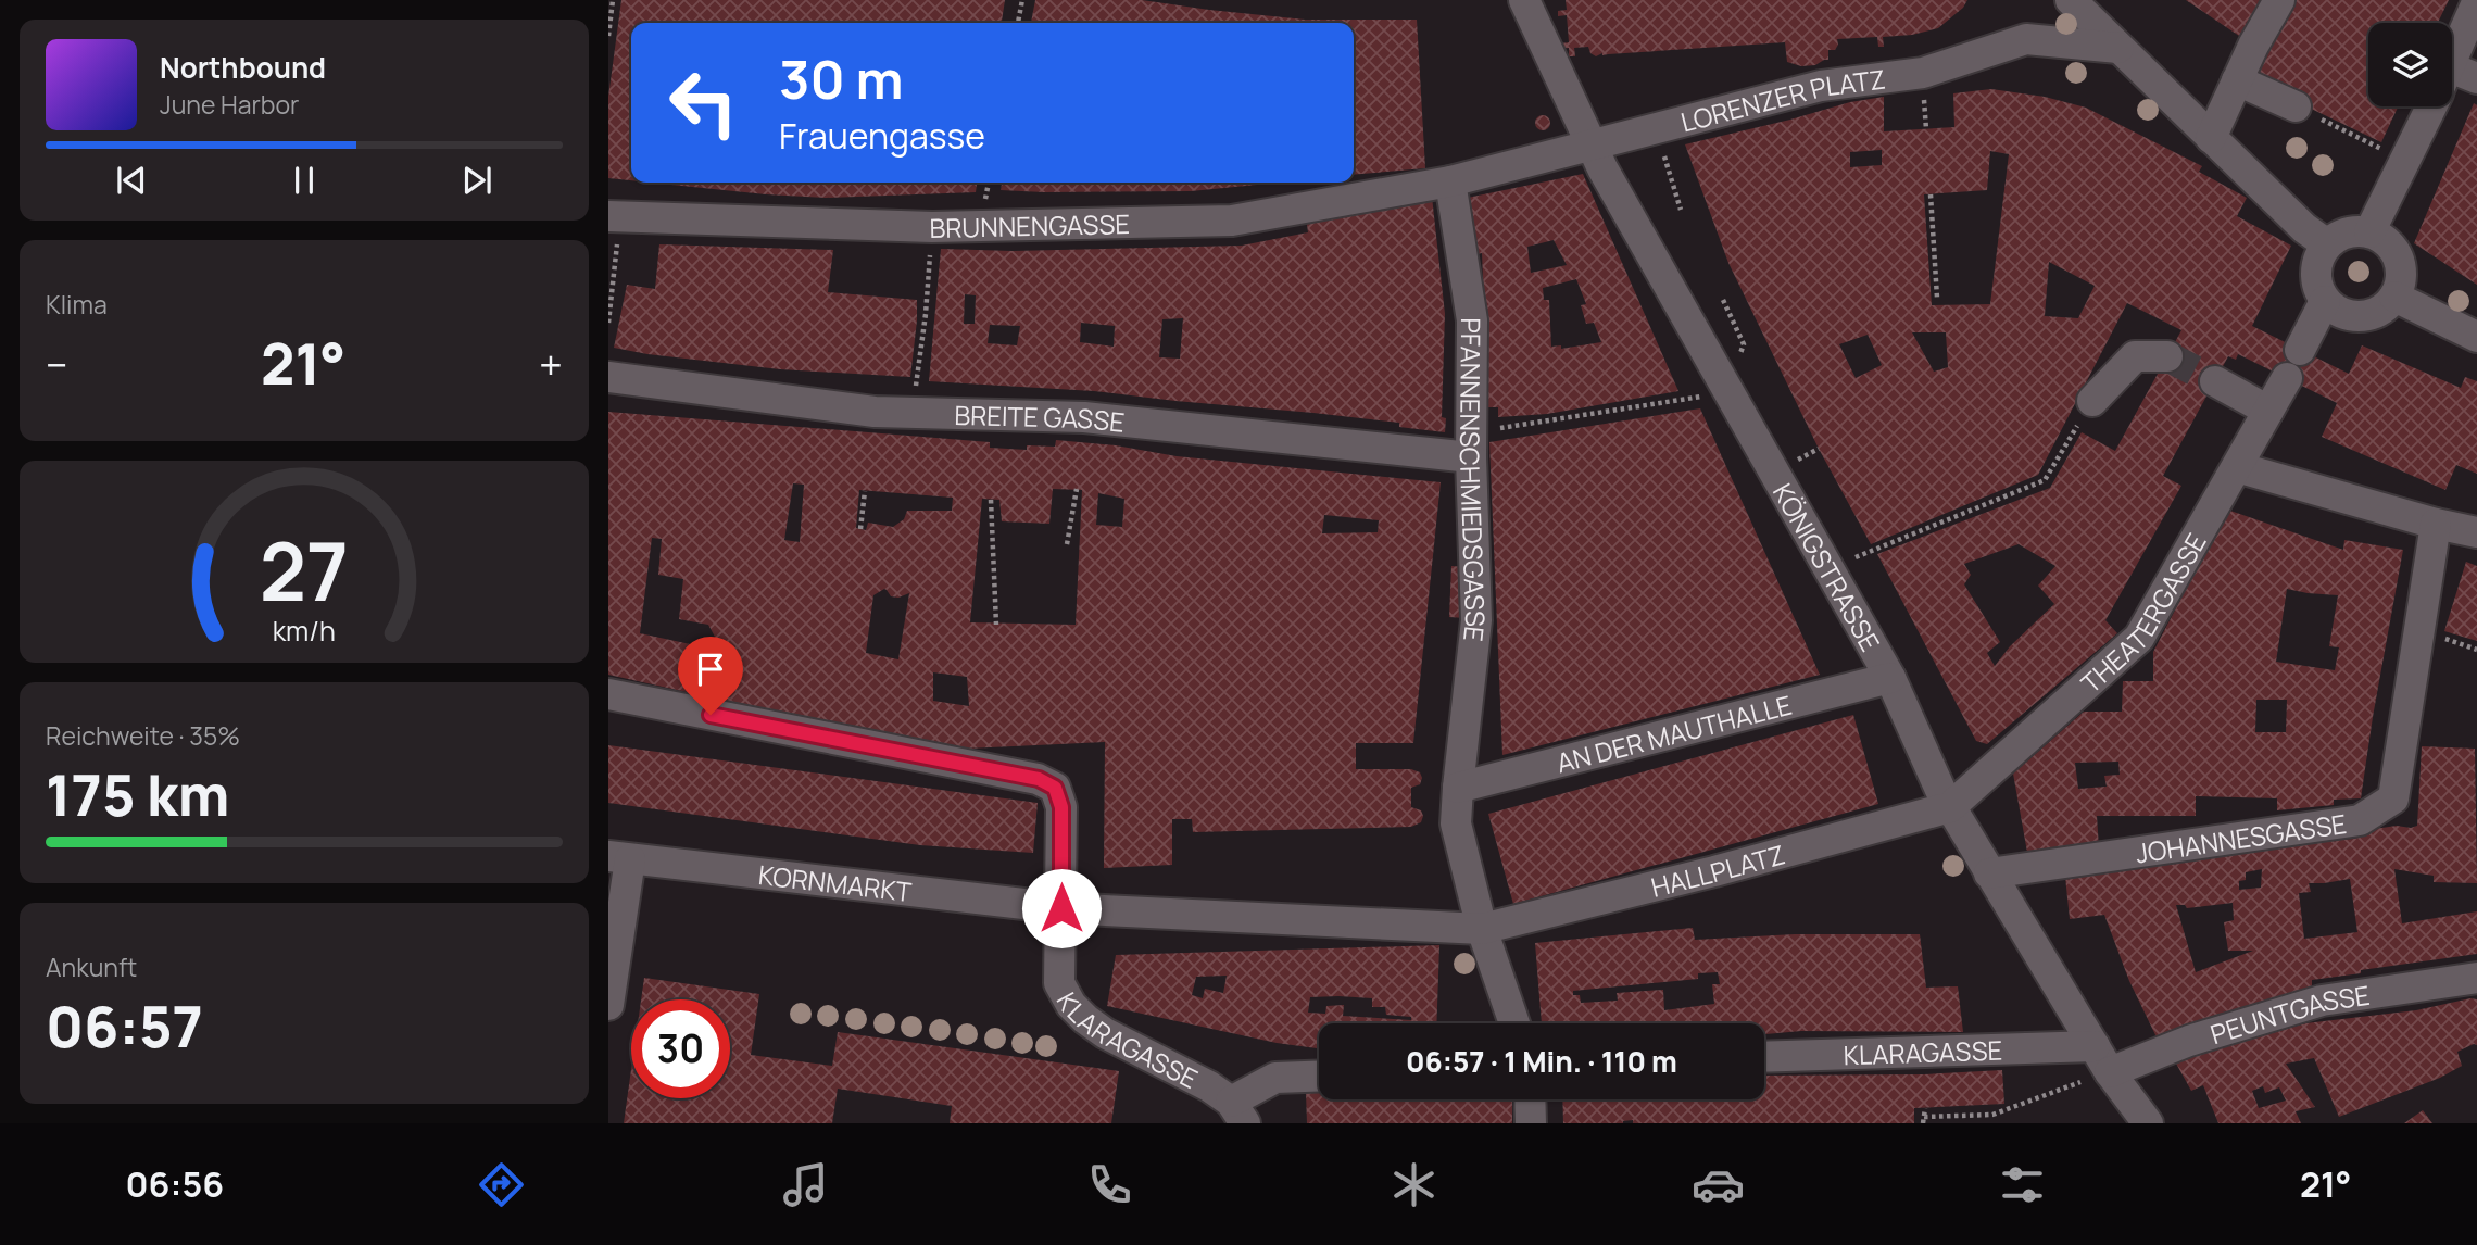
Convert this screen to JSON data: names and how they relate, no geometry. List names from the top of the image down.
{
  "streets": {
    "street": [
      "LORENZER PLATZ",
      "BRUNNENGASSE",
      "BREITE GASSE",
      "PFANNENSCHMIEDSGASSE",
      "KÖNIGSTRASSE",
      "THEATERGASSE",
      "AN DER MAUTHALLE",
      "JOHANNESGASSE",
      "HALLPLATZ",
      "KORNMARKT",
      "PEUNTGASSE",
      "KLARAGASSE"
    ]
  },
  "crossings": [
    ["LORENZER PLATZ", "BRUNNENGASSE"],
    ["LORENZER PLATZ", "PFANNENSCHMIEDSGASSE"],
    ["LORENZER PLATZ", "KÖNIGSTRASSE"],
    ["BRUNNENGASSE", "PFANNENSCHMIEDSGASSE"],
    ["BREITE GASSE", "PFANNENSCHMIEDSGASSE"],
    ["PFANNENSCHMIEDSGASSE", "AN DER MAUTHALLE"],
    ["PFANNENSCHMIEDSGASSE", "HALLPLATZ"],
    ["KÖNIGSTRASSE", "THEATERGASSE"],
    ["KÖNIGSTRASSE", "AN DER MAUTHALLE"],
    ["KÖNIGSTRASSE", "JOHANNESGASSE"],
    ["KÖNIGSTRASSE", "HALLPLATZ"],
    ["KÖNIGSTRASSE", "PEUNTGASSE"],
    ["KÖNIGSTRASSE", "KLARAGASSE"],
    ["THEATERGASSE", "HALLPLATZ"],
    ["HALLPLATZ", "KORNMARKT"],
    ["HALLPLATZ", "KLARAGASSE"],
    ["KORNMARKT", "KLARAGASSE"]
  ],
  "page": {
    "turn": ["30 m", "Frauengasse"],
    "song": ["Northbound", "June Harbor"],
    "tile": [
      "Klima",
      ["Reichweite · 35%", "175 km"],
      ["Ankunft", "06:57"]
    ],
    "heat": ["−", "21°", "+"],
    "limit": "30",
    "trip": "06:57 · 1 Min. · 110 m",
    "tabs": ["06:56", "21°"],
    "gauge": ["27", "km/h"]
  }
}
